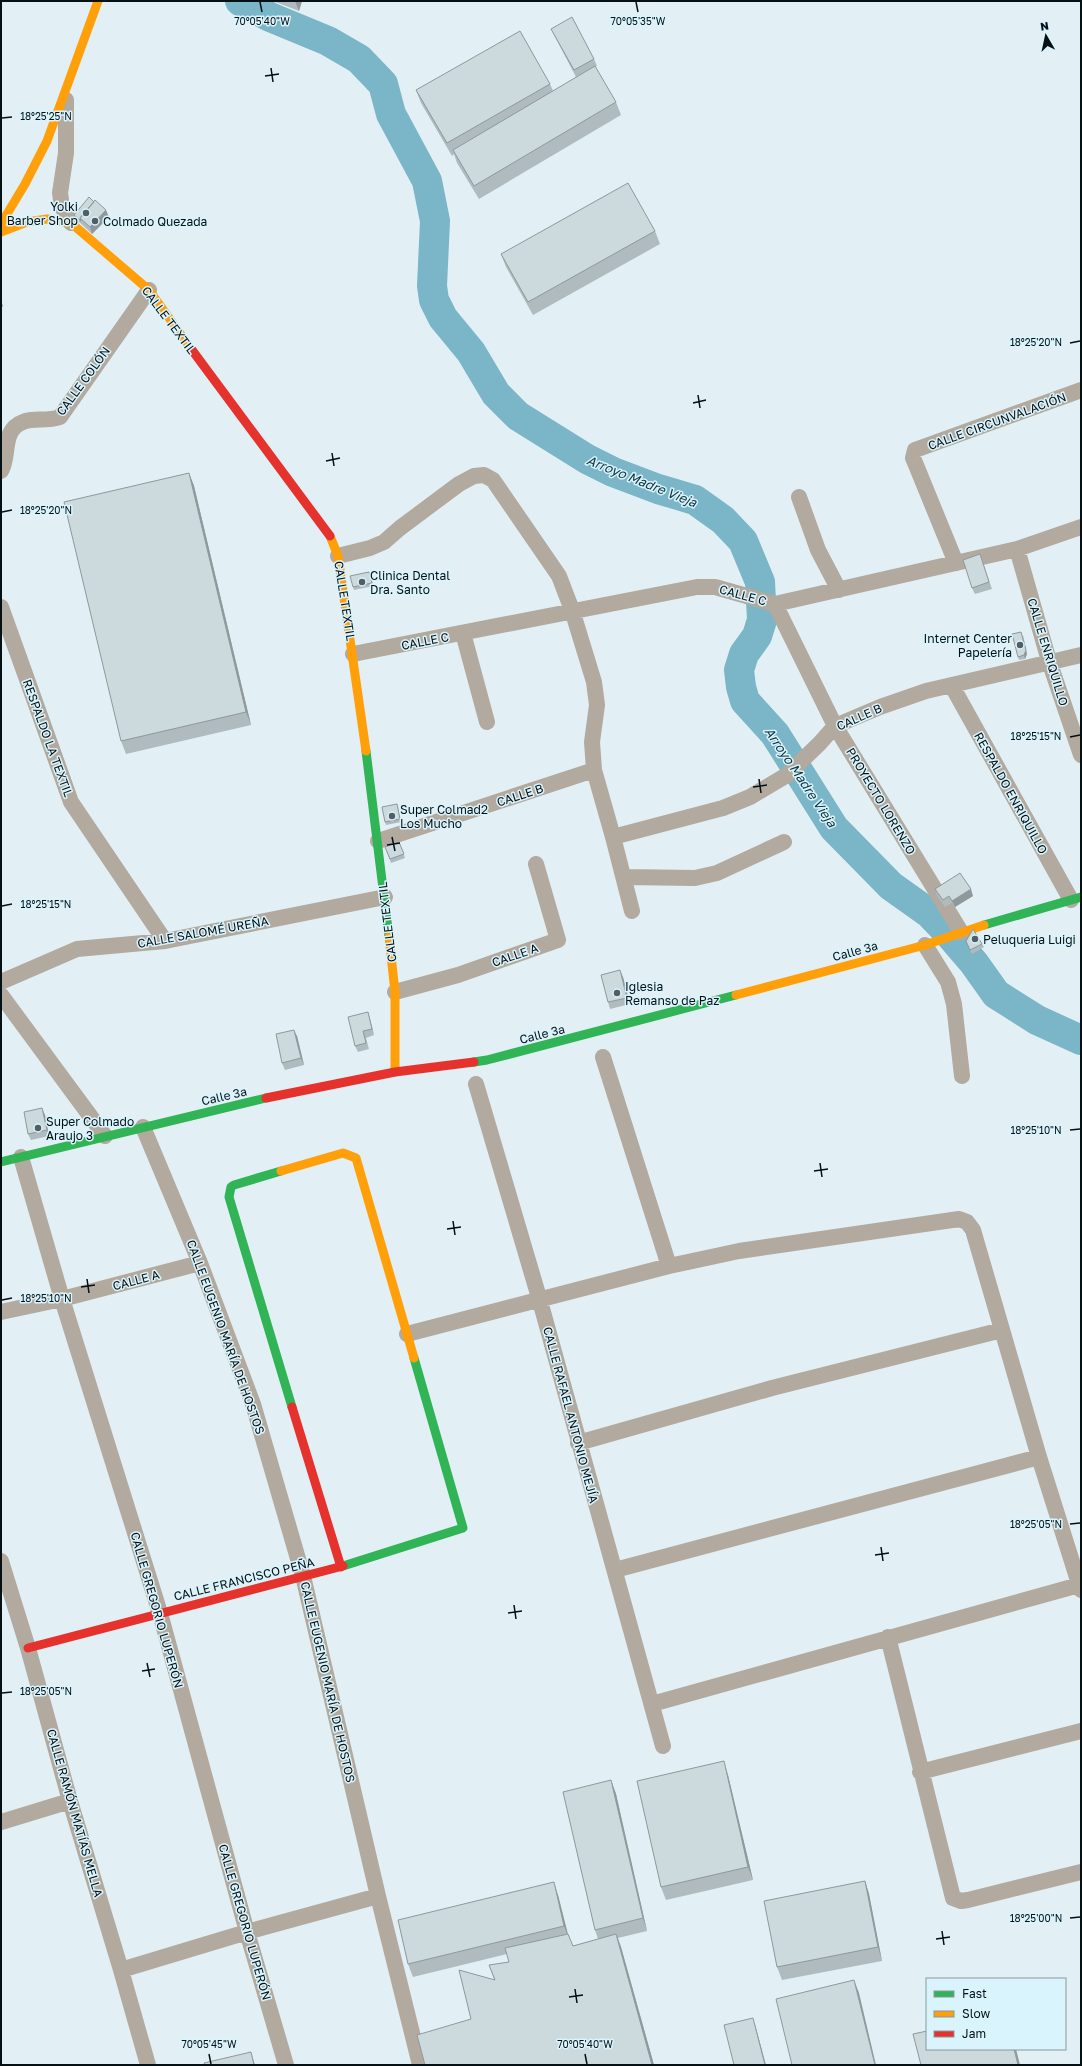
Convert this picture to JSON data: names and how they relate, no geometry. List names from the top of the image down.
{
  "streets": {
    "street": [
      "CALLE TEXTIL",
      "CALLE COLÓN",
      "CALLE CIRCUNVALACIÓN",
      "CALLE C",
      "CALLE ENRIQUILLO",
      "CALLE B",
      "RESPALDO LA TEXTIL",
      "RESPALDO ENRIQUILLO",
      "PROYECTO LORENZO",
      "CALLE SALOMÉ UREÑA",
      "Calle 3ª",
      "CALLE A",
      "CALLE EUGENIO MARÍA DE HOSTOS",
      "CALLE RAFAEL ANTONIO MEJÍA",
      "CALLE FRANCISCO PEÑA",
      "CALLE GREGORIO LUPERÓN",
      "CALLE RAMÓN MATÍAS MELLA"
    ]
  },
  "crossings": [
    ["CALLE TEXTIL", "CALLE COLÓN"],
    ["CALLE TEXTIL", "CALLE C"],
    ["CALLE TEXTIL", "CALLE B"],
    ["CALLE TEXTIL", "CALLE SALOMÉ UREÑA"],
    ["CALLE TEXTIL", "Calle 3ª"],
    ["CALLE TEXTIL", "CALLE A"],
    ["CALLE CIRCUNVALACIÓN", "CALLE C"],
    ["CALLE C", "CALLE ENRIQUILLO"],
    ["CALLE C", "PROYECTO LORENZO"],
    ["CALLE ENRIQUILLO", "CALLE B"],
    ["CALLE B", "RESPALDO ENRIQUILLO"],
    ["CALLE B", "PROYECTO LORENZO"],
    ["RESPALDO LA TEXTIL", "CALLE SALOMÉ UREÑA"],
    ["RESPALDO ENRIQUILLO", "Calle 3ª"],
    ["PROYECTO LORENZO", "Calle 3ª"],
    ["Calle 3ª", "CALLE EUGENIO MARÍA DE HOSTOS"],
    ["Calle 3ª", "CALLE GREGORIO LUPERÓN"],
    ["CALLE A", "CALLE EUGENIO MARÍA DE HOSTOS"],
    ["CALLE A", "CALLE GREGORIO LUPERÓN"],
    ["CALLE EUGENIO MARÍA DE HOSTOS", "CALLE FRANCISCO PEÑA"],
    ["CALLE FRANCISCO PEÑA", "CALLE GREGORIO LUPERÓN"],
    ["CALLE FRANCISCO PEÑA", "CALLE RAMÓN MATÍAS MELLA"]
  ],
  "water": ["Arroyo Madre Vieja"],
  "places": [
    "Yolki Barber Shop",
    "Colmado Quezada",
    "Clinica Dental Dra. Santo",
    "Internet Center Papelería",
    "Super Colmad2 Los Mucho",
    "Peluqueria Luigi",
    "Iglesia Remanso de Paz",
    "Super Colmado Araujo 3"
  ],
  "legend": ["Fast", "Slow", "Jam"],
  "north": "top",
  "coordinates": [
    "70°05'40\"W",
    "70°05'35\"W",
    "18°25'25\"N",
    "18°25'20\"N",
    "18°25'15\"N",
    "18°25'10\"N",
    "18°25'05\"N",
    "18°25'00\"N",
    "70°05'45\"W"
  ]
}
